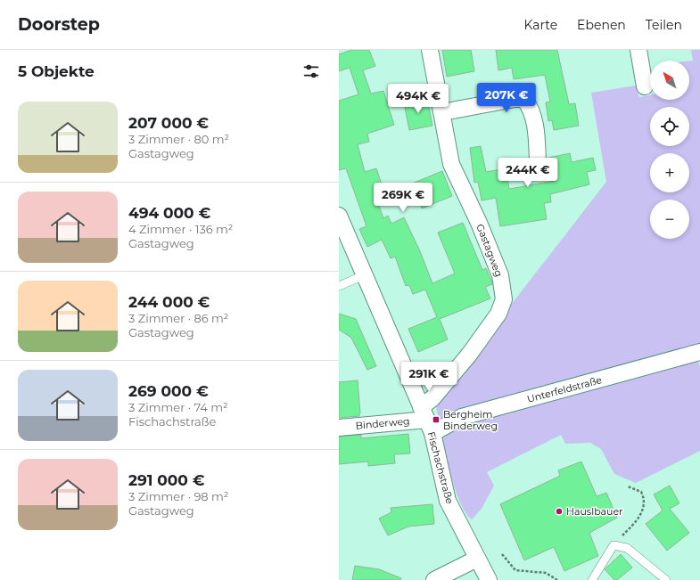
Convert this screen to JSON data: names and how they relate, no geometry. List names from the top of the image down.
{
  "streets": {
    "street": [
      "Gastagweg",
      "Unterfeldstraße",
      "Binderweg",
      "Fischachstraße"
    ]
  },
  "crossings": [
    ["Gastagweg", "Unterfeldstraße"],
    ["Gastagweg", "Binderweg"],
    ["Gastagweg", "Fischachstraße"],
    ["Unterfeldstraße", "Binderweg"],
    ["Unterfeldstraße", "Fischachstraße"],
    ["Binderweg", "Fischachstraße"]
  ],
  "places": {
    "transit": ["Bergheim Binderweg"],
    "other": ["Hauslbauer"]
  },
  "north": "top left",
  "page": {
    "header": "Doorstep",
    "nav": ["Karte", "Ebenen", "Teilen"],
    "heading": "5 Objekte",
    "map_buttons": ["+", "−"],
    "price": [
      "207K €",
      "494K €",
      "244K €",
      "269K €",
      "291K €"
    ],
    "list": [
      {
        "name": "207 000 €",
        "note": "3 Zimmer · 80 m² · Gastagweg"
      },
      {
        "name": "494 000 €",
        "note": "4 Zimmer · 136 m² · Gastagweg"
      },
      {
        "name": "244 000 €",
        "note": "3 Zimmer · 86 m² · Gastagweg"
      },
      {
        "name": "269 000 €",
        "note": "3 Zimmer · 74 m² · Fischachstraße"
      },
      {
        "name": "291 000 €",
        "note": "3 Zimmer · 98 m² · Gastagweg"
      }
    ]
  }
}
